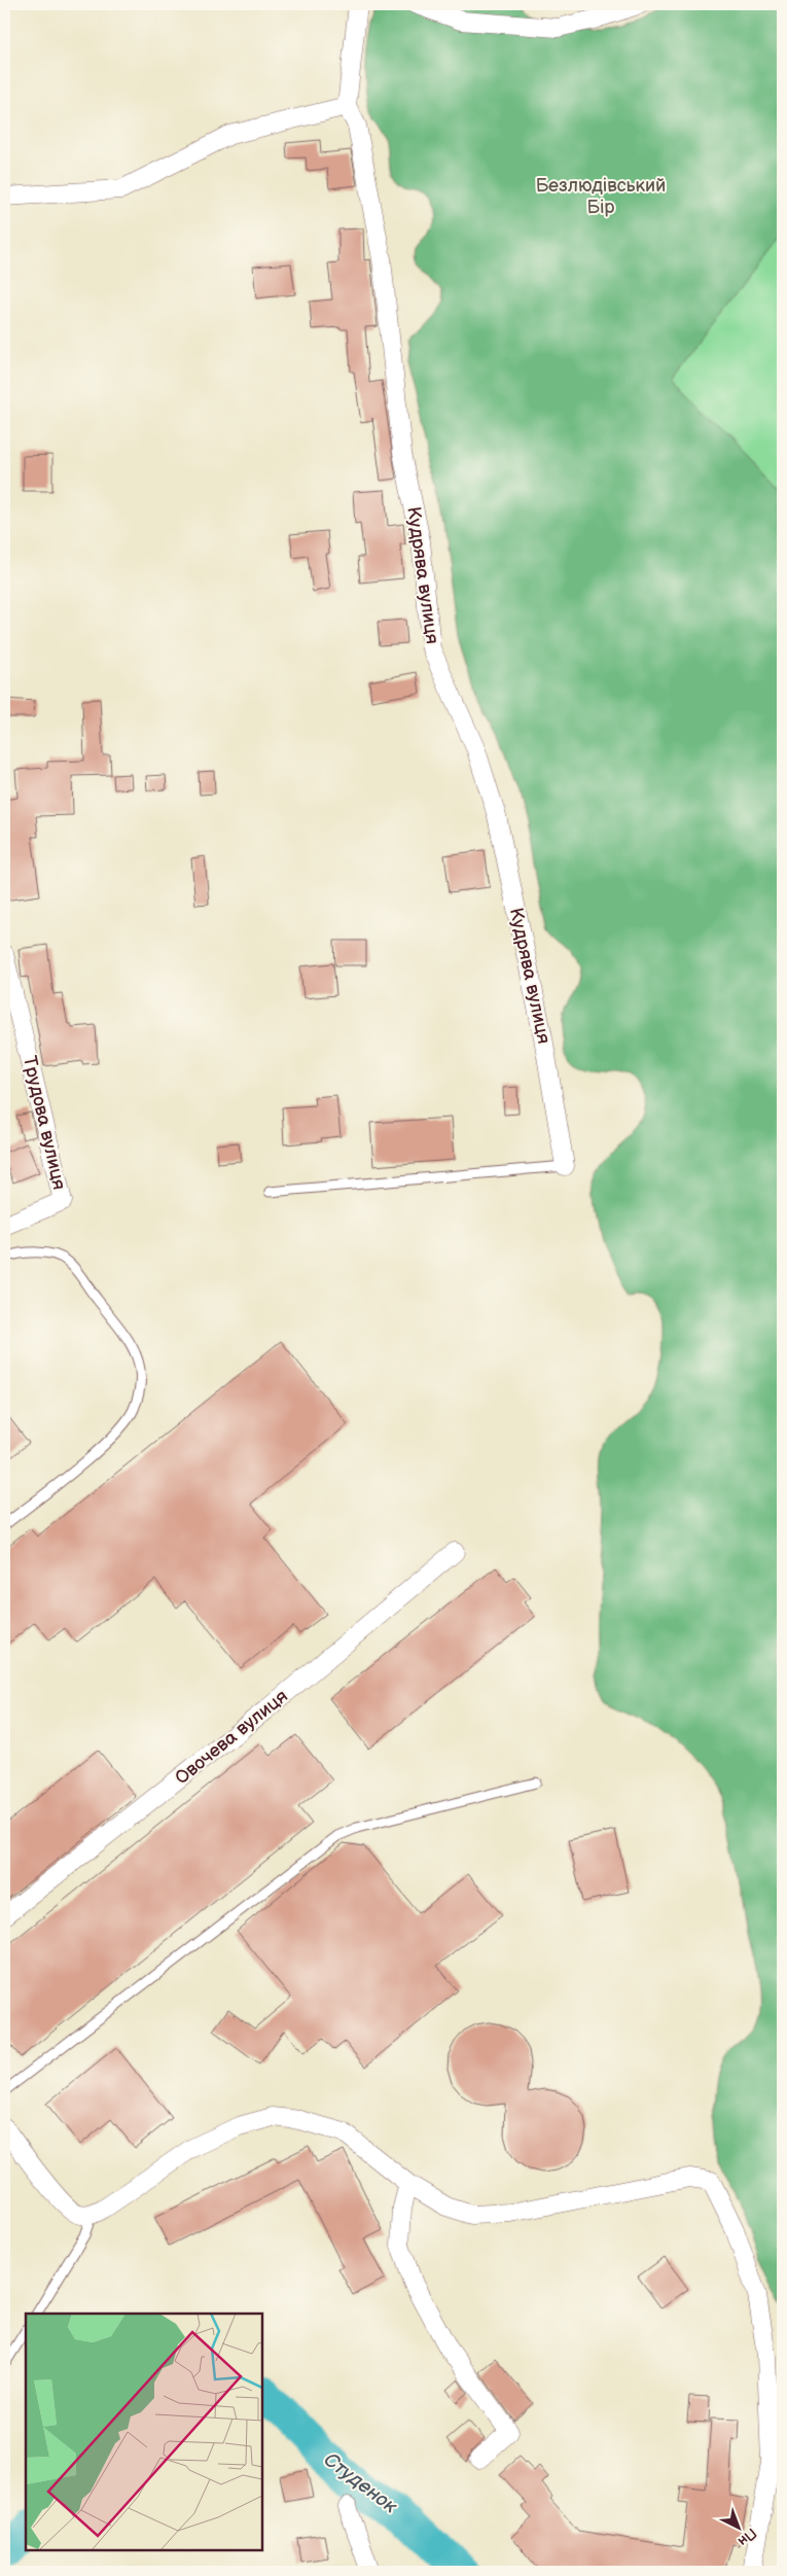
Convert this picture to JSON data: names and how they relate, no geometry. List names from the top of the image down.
{
  "streets": {
    "street": ["Кудрява вулиця", "Трудова вулиця", "Овочева вулиця"]
  },
  "water": ["Студенок"],
  "parks": ["Безлюдівський Бір"],
  "north": "bottom right"
}
